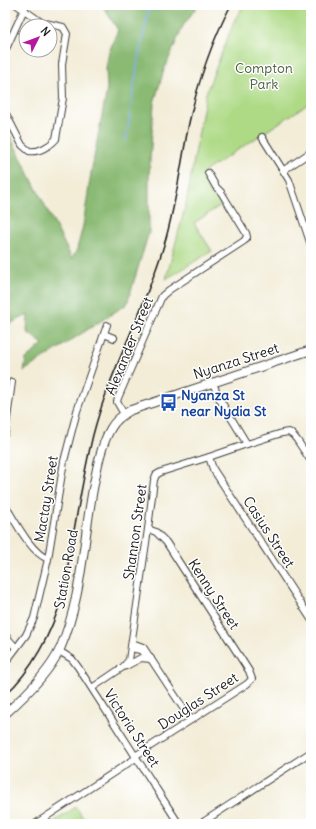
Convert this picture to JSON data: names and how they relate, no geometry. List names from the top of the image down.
{
  "streets": {
    "street": [
      "Alexander Street",
      "Nyanza Street",
      "Mactay Street",
      "Shannon Street",
      "Casius Street",
      "Station Road",
      "Kenny Street",
      "Douglas Street",
      "Victoria Street"
    ]
  },
  "crossings": [
    ["Alexander Street", "Nyanza Street"],
    ["Alexander Street", "Station Road"],
    ["Nyanza Street", "Station Road"],
    ["Shannon Street", "Casius Street"],
    ["Shannon Street", "Kenny Street"],
    ["Station Road", "Victoria Street"],
    ["Kenny Street", "Douglas Street"],
    ["Douglas Street", "Victoria Street"]
  ],
  "parks": ["Compton Park"],
  "places": {
    "bus stop": ["Nyanza St near Nydia St"]
  },
  "north": "top right"
}
